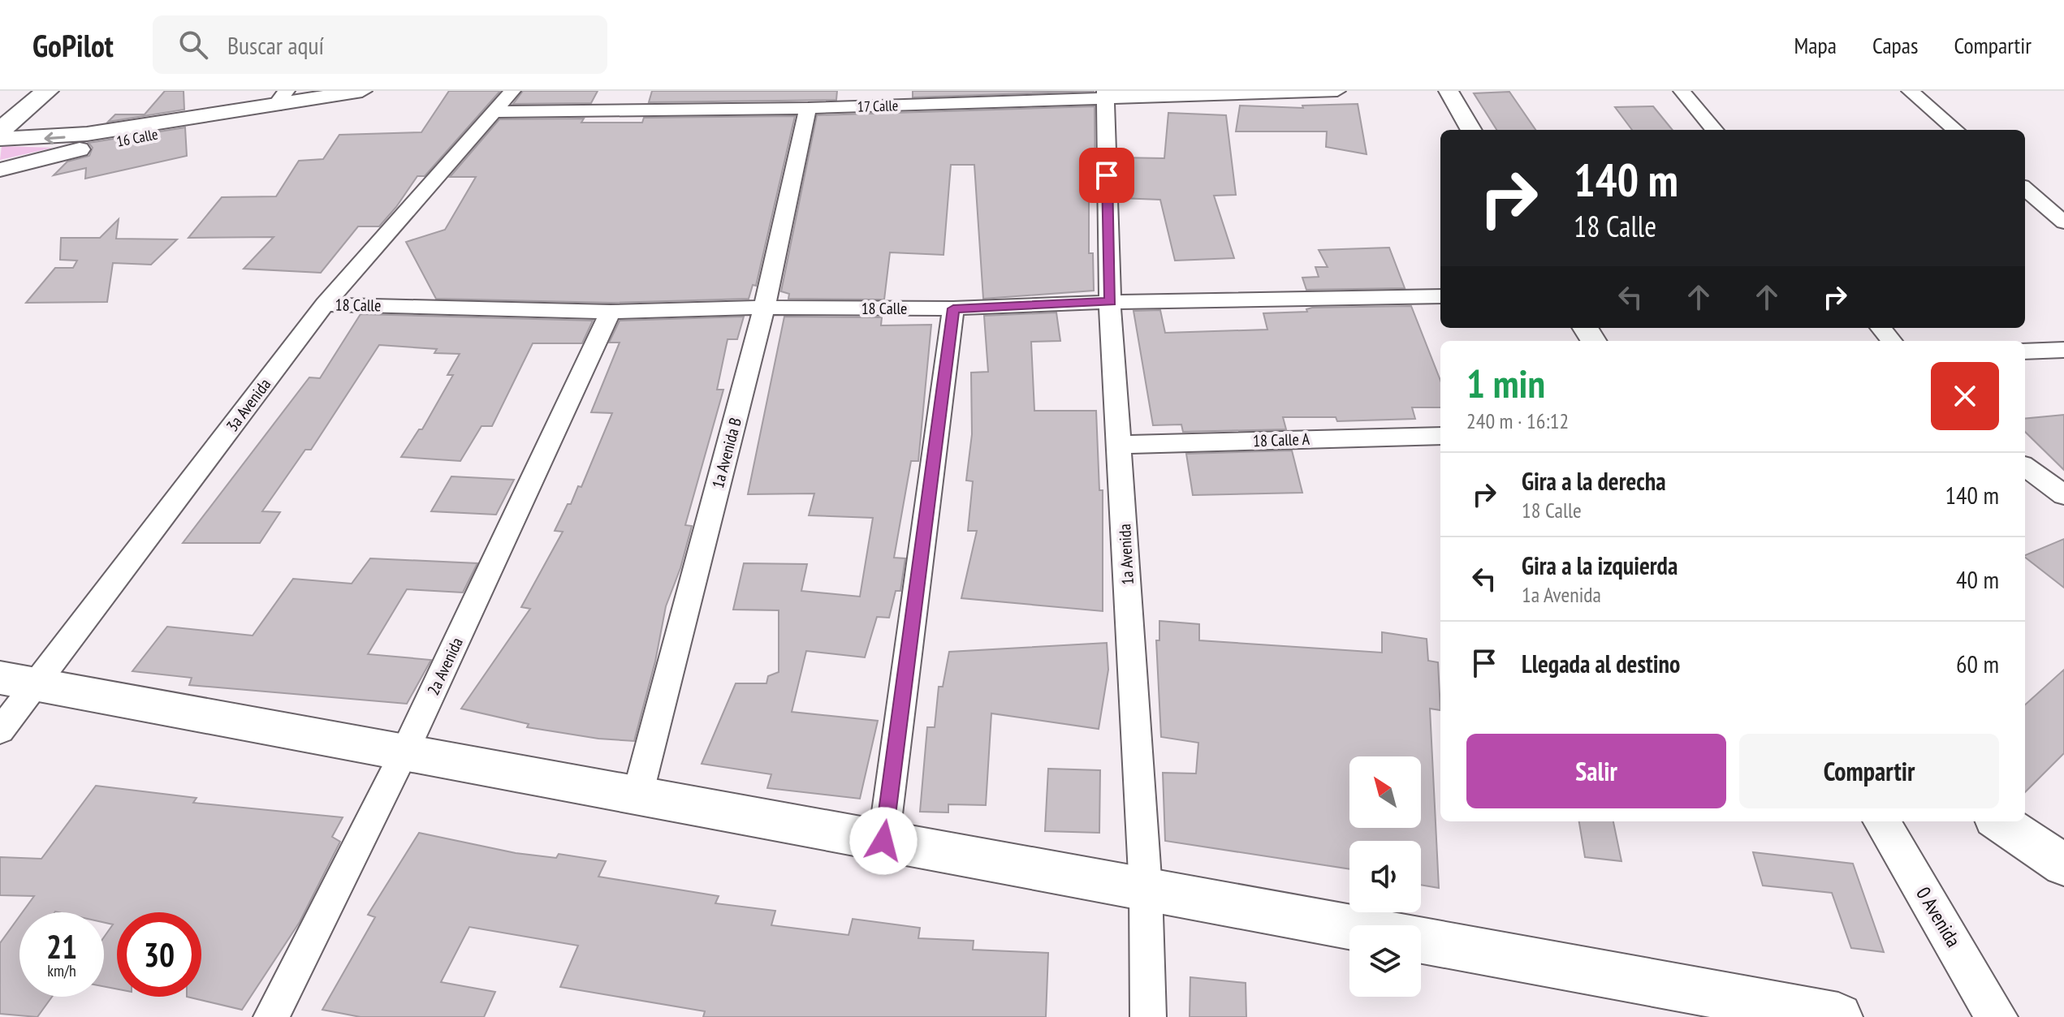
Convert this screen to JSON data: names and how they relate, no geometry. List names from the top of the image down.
{
  "streets": {
    "street": [
      "17 Calle",
      "16 Calle",
      "18 Calle",
      "3a Avenida",
      "18 Calle A",
      "1a Avenida B",
      "1a Avenida",
      "2a Avenida",
      "0 Avenida"
    ]
  },
  "crossings": [
    ["17 Calle", "3a Avenida"],
    ["17 Calle", "1a Avenida B"],
    ["17 Calle", "1a Avenida"],
    ["18 Calle", "3a Avenida"],
    ["18 Calle", "1a Avenida B"],
    ["18 Calle", "1a Avenida"],
    ["18 Calle", "2a Avenida"],
    ["18 Calle A", "1a Avenida"]
  ],
  "north": "top left",
  "page": {
    "header": "GoPilot",
    "search": "Buscar aquí",
    "nav": ["Mapa", "Capas", "Compartir"],
    "turn": ["140 m", "18 Calle"],
    "heading": ["1 min", "240 m · 16:12"],
    "list": [
      {
        "name": "Gira a la derecha",
        "note": "18 Calle",
        "value": "140 m"
      },
      {
        "name": "Gira a la izquierda",
        "note": "1a Avenida",
        "value": "40 m"
      },
      {
        "name": "Llegada al destino",
        "value": "60 m"
      }
    ],
    "buttons": ["Salir", "Compartir"],
    "speed": "21 km/h",
    "limit": "30"
  }
}
